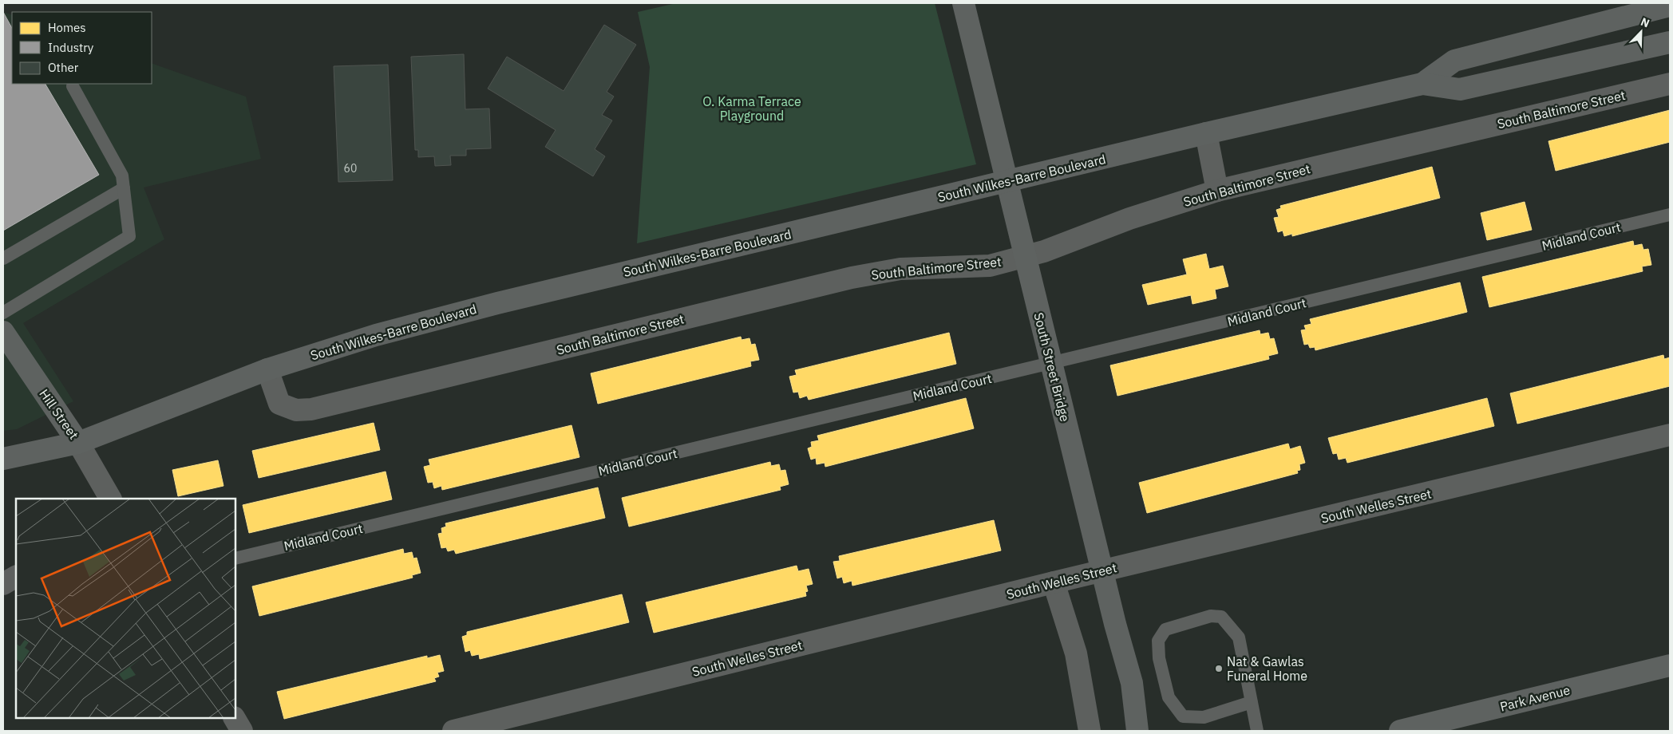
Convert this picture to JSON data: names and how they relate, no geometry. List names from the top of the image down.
{
  "streets": {
    "main road": [
      "South Wilkes-Barre Boulevard",
      "South Street Bridge",
      "Hill Street",
      "Park Avenue"
    ],
    "street": ["South Baltimore Street", "South Welles Street"],
    "lane": ["Midland Court"]
  },
  "crossings": [
    ["South Baltimore Street", "South Wilkes-Barre Boulevard"],
    ["South Wilkes-Barre Boulevard", "Hill Street"]
  ],
  "parks": ["O. Karma Terrace Playground"],
  "places": ["Nat & Gawlas Funeral Home"],
  "house_numbers": ["60"],
  "legend": ["Homes", "Industry", "Other"],
  "north": "top right"
}
